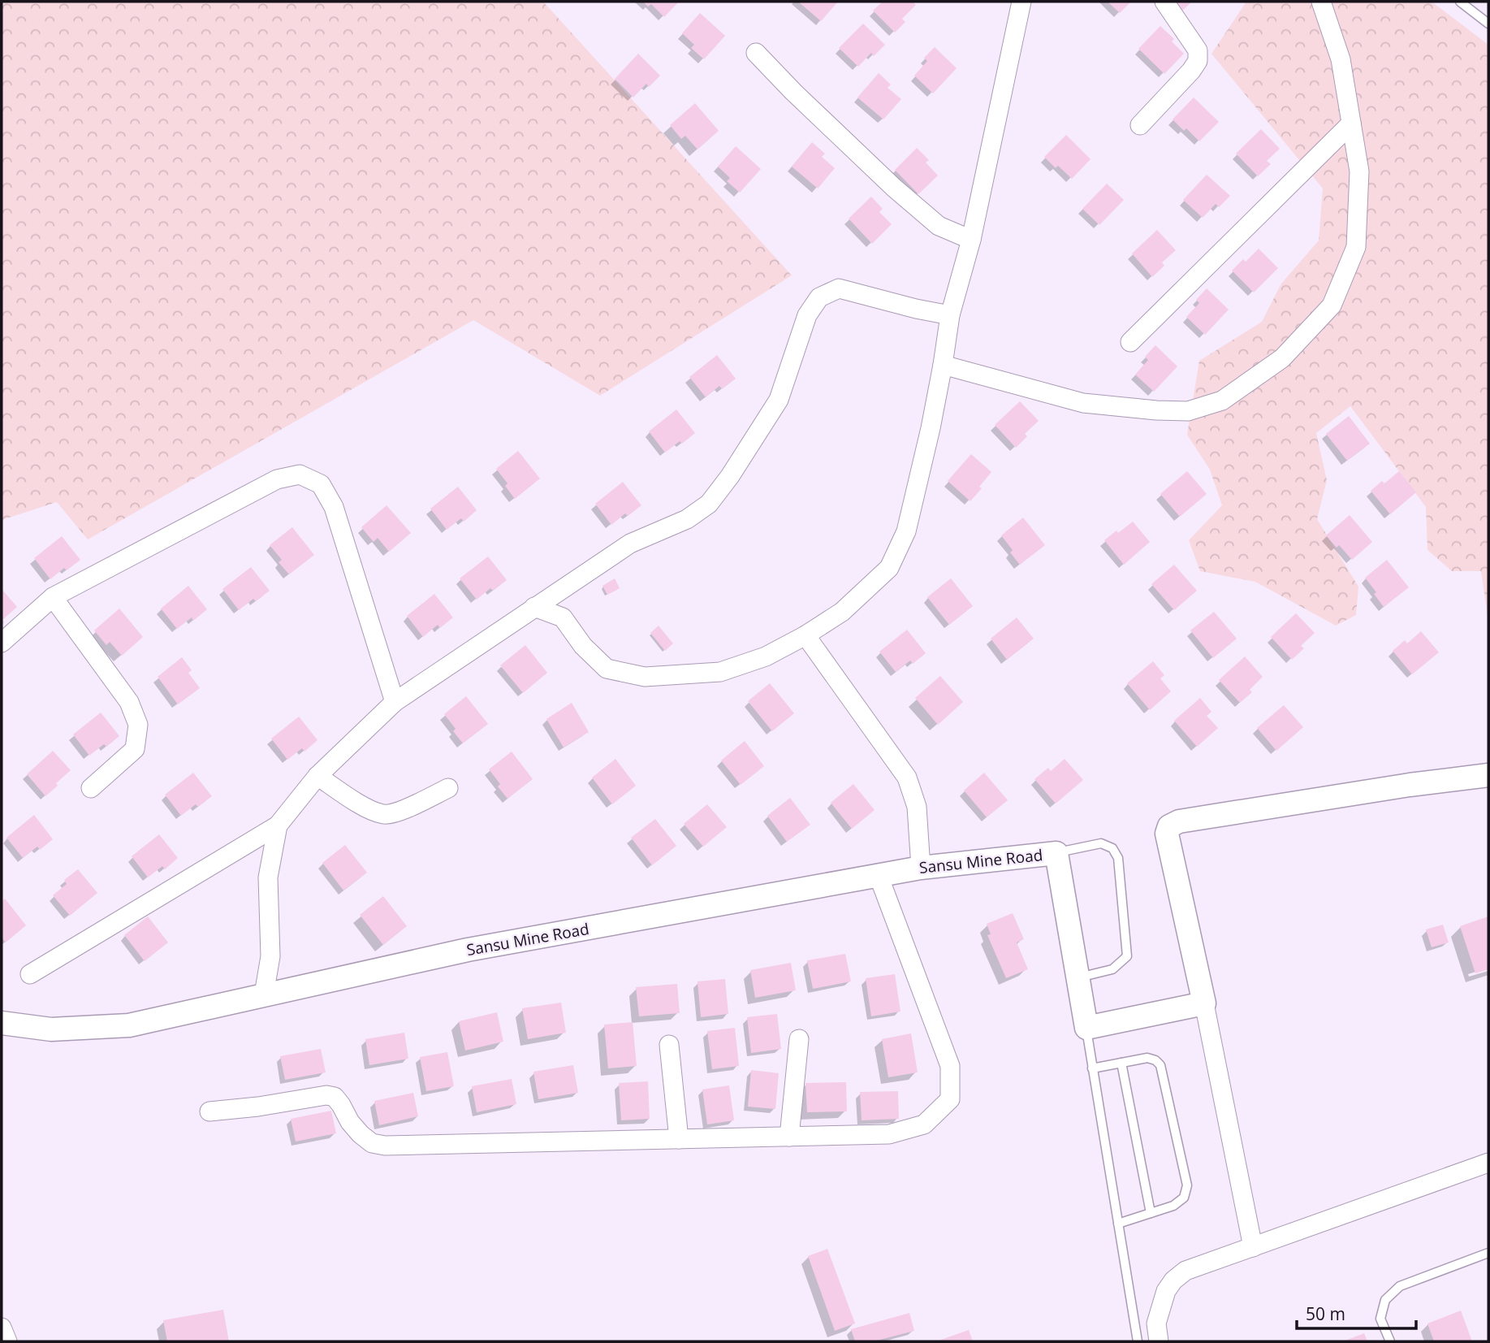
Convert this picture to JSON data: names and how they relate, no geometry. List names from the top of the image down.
{
  "streets": {
    "street": ["Sansu Mine Road"]
  },
  "scale_bar": "50 m"
}
